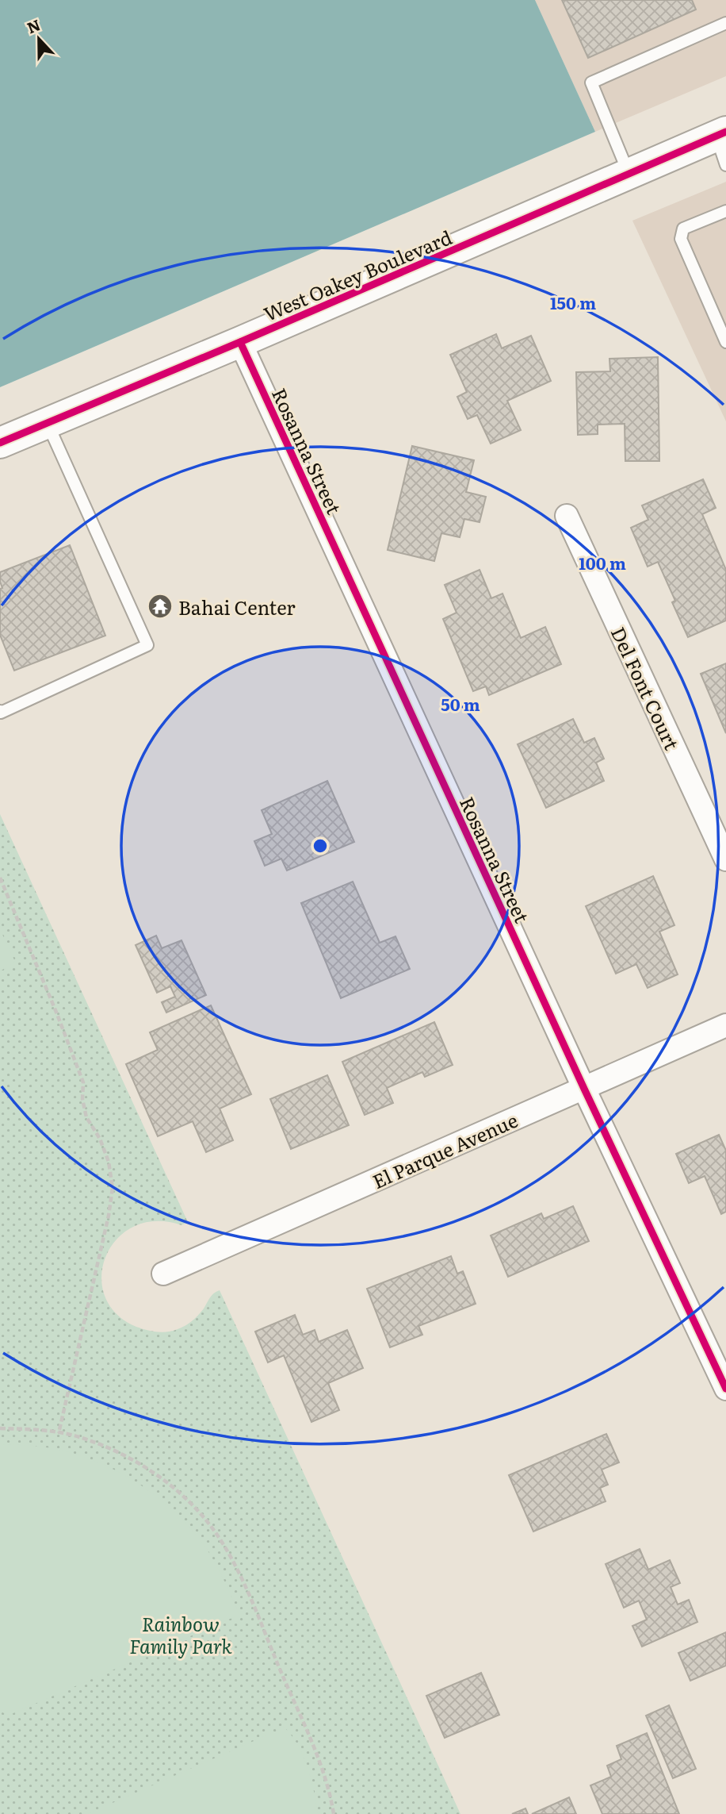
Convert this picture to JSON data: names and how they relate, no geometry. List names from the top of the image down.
{
  "streets": {
    "main road": ["West Oakey Boulevard"],
    "street": ["Rosanna Street", "Del Font Court", "El Parque Avenue"]
  },
  "crossings": [
    ["West Oakey Boulevard", "Rosanna Street"],
    ["Rosanna Street", "El Parque Avenue"]
  ],
  "parks": ["Rainbow Family Park"],
  "places": {
    "temple": ["Bahai Center"]
  },
  "north": "top",
  "rings": ["150 m", "100 m", "50 m"]
}
